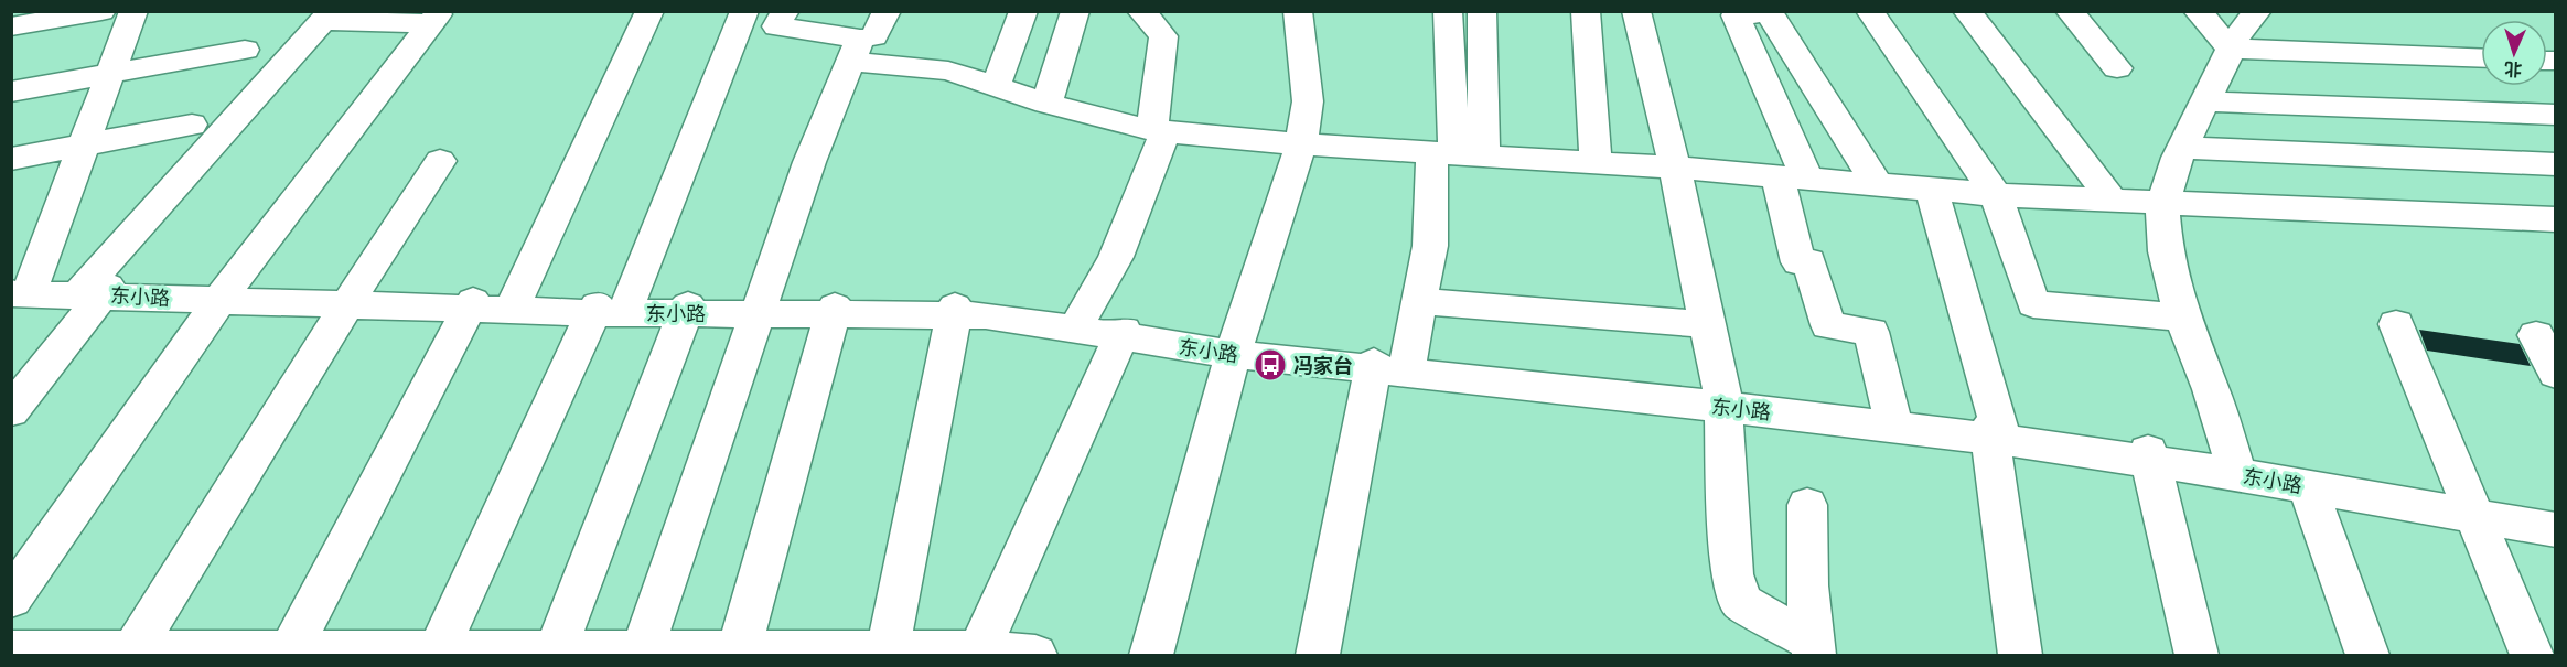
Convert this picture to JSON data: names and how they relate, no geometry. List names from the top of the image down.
{
  "streets": {
    "street": ["东小路"]
  },
  "places": {
    "bus stop": ["冯家台"]
  },
  "north": "bottom"
}
